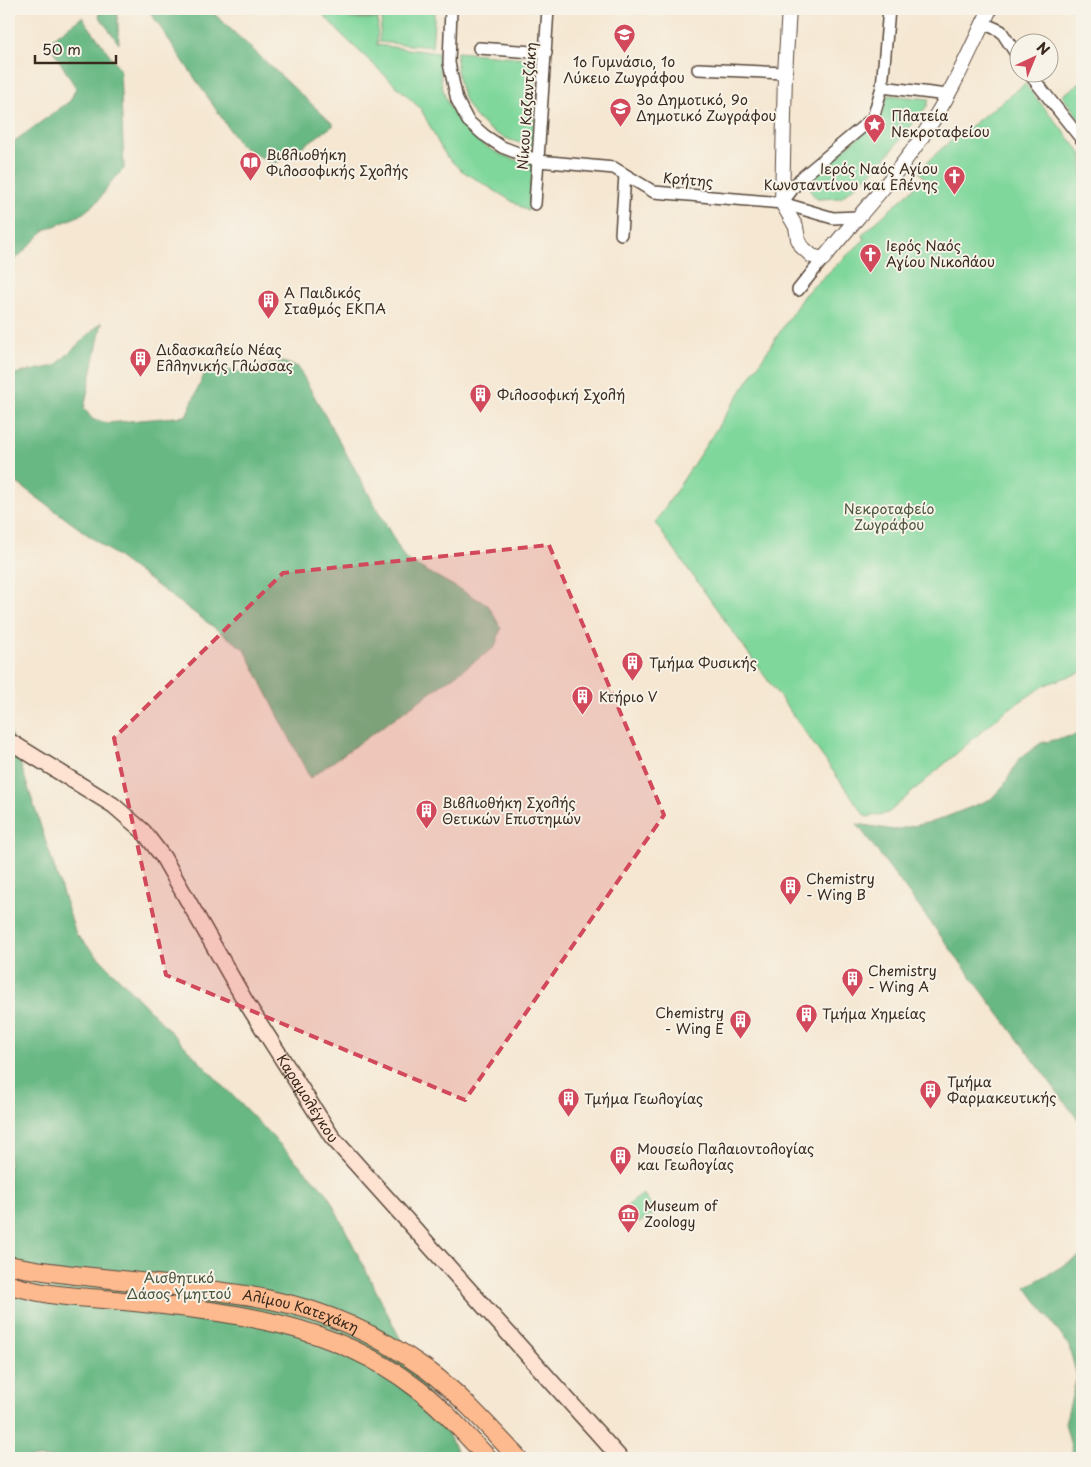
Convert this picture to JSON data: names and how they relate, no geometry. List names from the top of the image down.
{
  "streets": {
    "main road": ["Καραμολέγκου", "Αλίμου Κατεχάκη"],
    "street": ["Νίκου Καζαντζάκη", "Κρήτης"]
  },
  "crossings": [
    ["Νίκου Καζαντζάκη", "Κρήτης"]
  ],
  "parks": ["Νεκροταφείο Ζωγράφου", "Αισθητικό Δάσος Υμηττού"],
  "places": {
    "school or university": ["1ο Γυμνάσιο, 1ο Λύκειο Ζωγράφου", "3ο Δημοτικό, 9ο Δημοτικό Ζωγράφου"],
    "place": ["Πλατεία Νεκροταφείου"],
    "library": ["Βιβλιοθήκη Φιλοσοφικής Σχολής"],
    "church": ["Ιερός Ναός Αγίου Κωνσταντίνου και Ελένης", "Ιερός Ναός Αγίου Νικολάου"],
    "building": [
      "Α Παιδικός Σταθμός ΕΚΠΑ",
      "Διδασκαλείο Νέας Ελληνικής Γλώσσας",
      "Φιλοσοφική Σχολή",
      "Τμήμα Φυσικής",
      "Κτήριο V",
      "Βιβλιοθήκη Σχολής Θετικών Επιστημών",
      "Chemistry - Wing Β",
      "Chemistry - Wing Α",
      "Τμήμα Χημείας",
      "Chemistry - Wing Ε",
      "Τμήμα Φαρμακευτικής",
      "Τμήμα Γεωλογίας",
      "Μουσείο Παλαιοντολογίας και Γεωλογίας"
    ],
    "museum": ["Museum of Zoology"]
  },
  "scale_bar": "50 m",
  "north": "top right"
}
